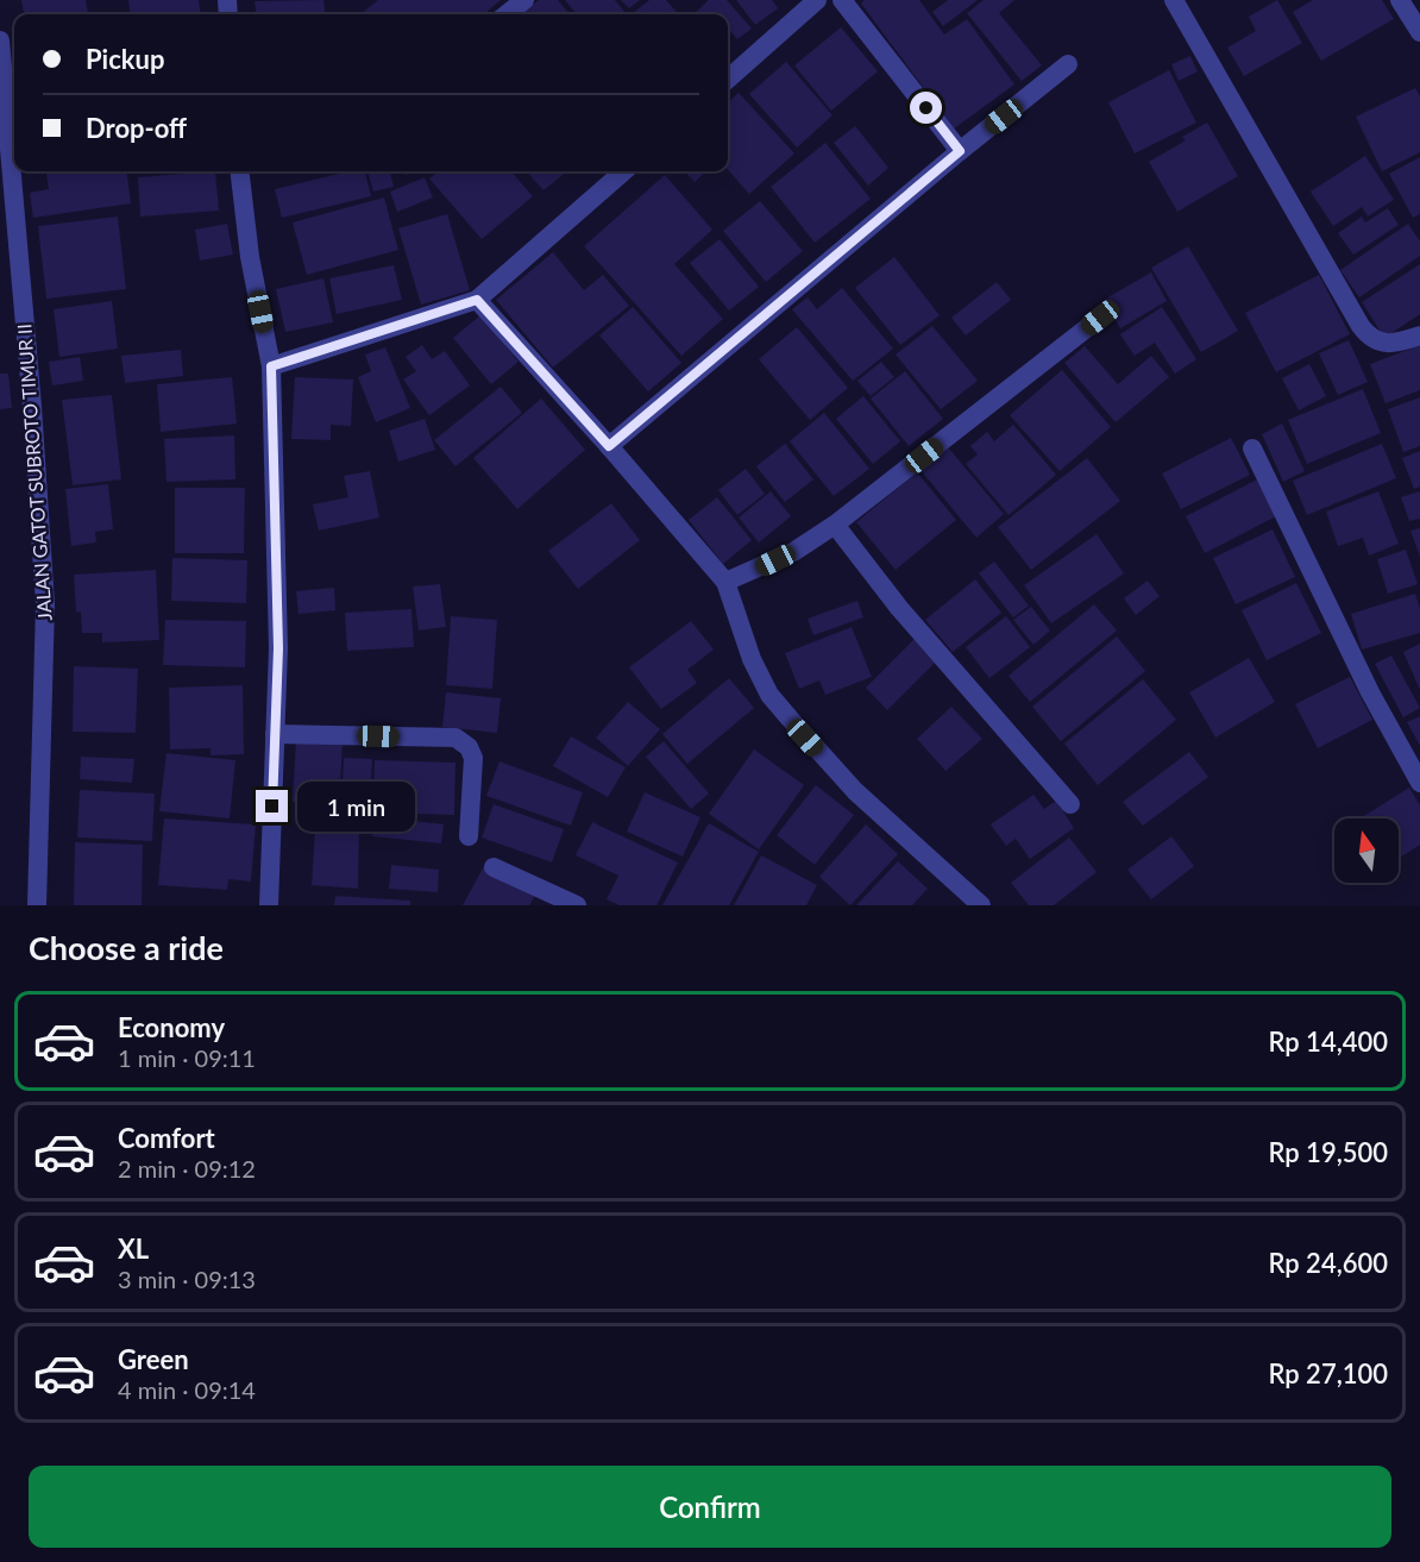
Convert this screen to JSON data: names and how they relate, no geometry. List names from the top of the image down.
{
  "streets": {
    "street": ["JALAN GATOT SUBROTO TIMUR II"]
  },
  "north": "top",
  "page": {
    "banner": ["Pickup", "Drop-off"],
    "bubble": "1 min",
    "heading": "Choose a ride",
    "list": [
      {
        "name": "Economy",
        "note": "1 min · 09:11",
        "value": "Rp 14,400"
      },
      {
        "name": "Comfort",
        "note": "2 min · 09:12",
        "value": "Rp 19,500"
      },
      {
        "name": "XL",
        "note": "3 min · 09:13",
        "value": "Rp 24,600"
      },
      {
        "name": "Green",
        "note": "4 min · 09:14",
        "value": "Rp 27,100"
      }
    ],
    "buttons": "Confirm"
  }
}
